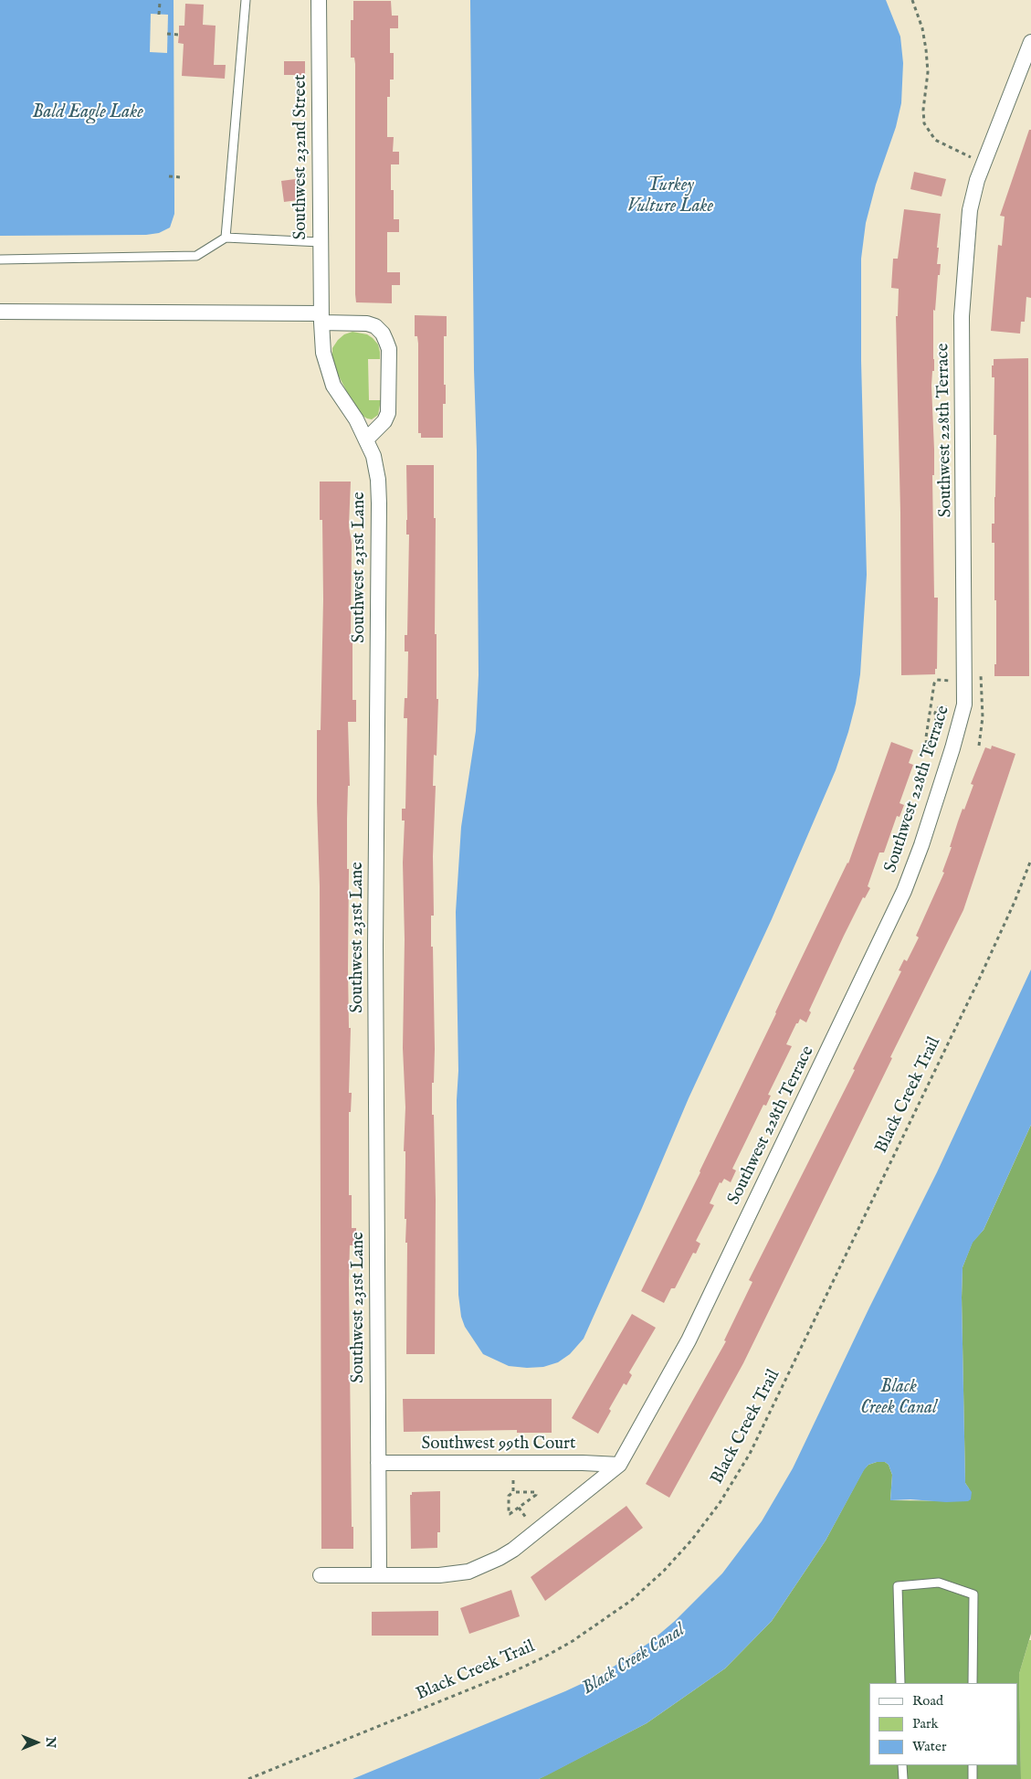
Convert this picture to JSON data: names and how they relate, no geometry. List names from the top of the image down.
{
  "streets": {
    "street": [
      "Southwest 232nd Street",
      "Southwest 228th Terrace",
      "Southwest 231st Lane",
      "Southwest 99th Court"
    ],
    "path": ["Black Creek Trail"]
  },
  "crossings": [
    ["Southwest 232nd Street", "Southwest 231st Lane"],
    ["Southwest 228th Terrace", "Southwest 99th Court"],
    ["Southwest 231st Lane", "Southwest 99th Court"]
  ],
  "water": ["Bald Eagle Lake", "Turkey Vulture Lake", "Black Creek Canal"],
  "legend": ["Road", "Park", "Water"],
  "north": "right"
}
